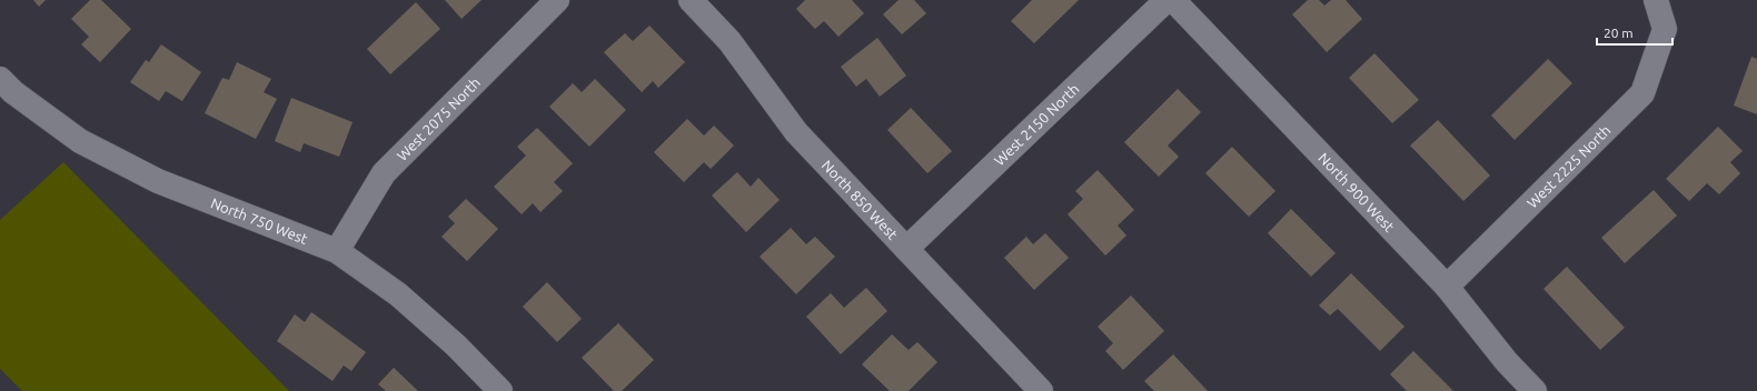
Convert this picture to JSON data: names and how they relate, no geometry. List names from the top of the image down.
{
  "streets": {
    "street": [
      "West 2075 North",
      "West 2150 North",
      "West 2225 North",
      "North 900 West",
      "North 850 West",
      "North 750 West"
    ]
  },
  "crossings": [
    ["West 2075 North", "North 750 West"],
    ["West 2150 North", "North 850 West"],
    ["West 2225 North", "North 900 West"]
  ],
  "scale_bar": "20 m"
}
